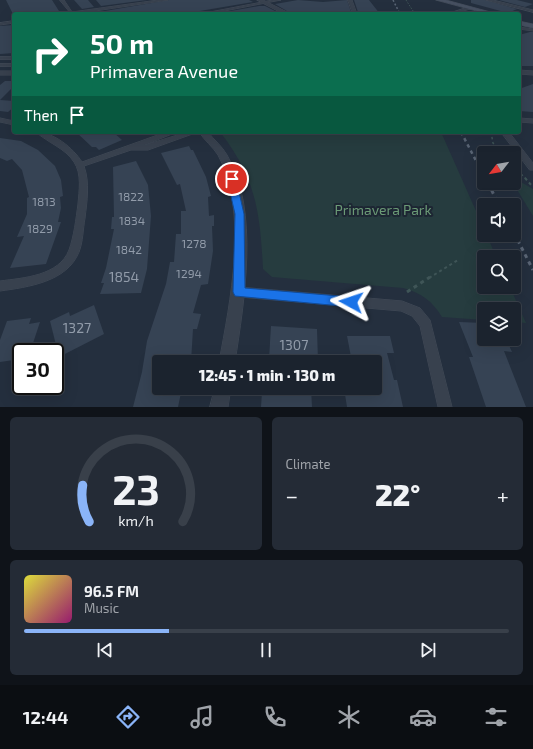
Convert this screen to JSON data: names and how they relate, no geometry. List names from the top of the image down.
{
  "parks": ["Primavera Park"],
  "house_numbers": [
    "1822",
    "1813",
    "1834",
    "1829",
    "1278",
    "1842",
    "1294",
    "1854",
    "1327",
    "1307"
  ],
  "north": "bottom left",
  "page": {
    "turn": ["50 m", "Primavera Avenue"],
    "then": "Then",
    "limit": "30",
    "trip": "12:45 · 1 min · 130 m",
    "tile": "Climate",
    "heat": ["−", "22°", "+"],
    "song": ["96.5 FM", "Music"],
    "tabs": "12:44",
    "gauge": ["23", "km/h"]
  }
}
